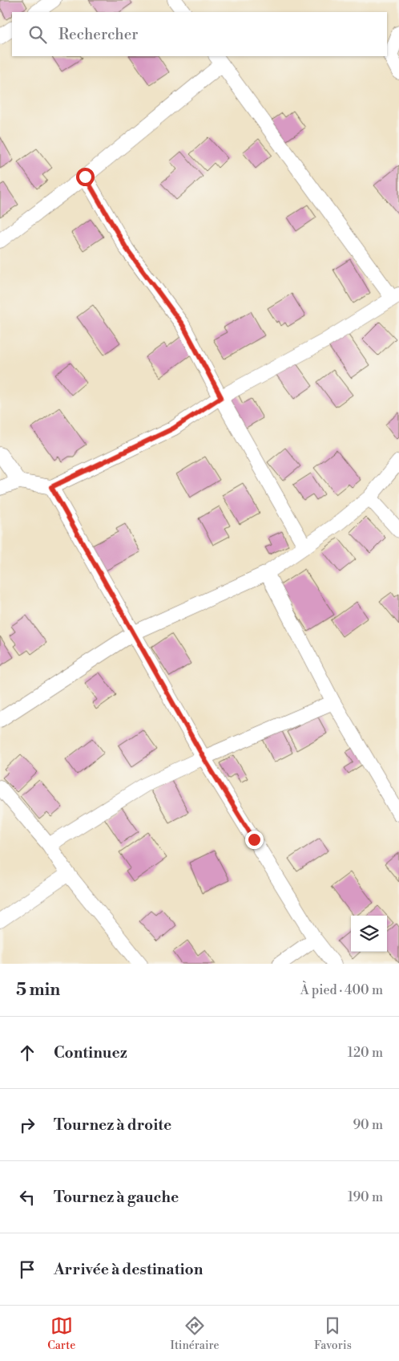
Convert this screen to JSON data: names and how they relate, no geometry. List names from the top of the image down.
{
  "page": {
    "search": "Rechercher",
    "heading": ["5 min", "À pied · 400 m"],
    "list": [
      ["Continuez", "120 m"],
      ["Tournez à droite", "90 m"],
      ["Tournez à gauche", "190 m"],
      "Arrivée à destination"
    ],
    "nav": ["Carte", "Itinéraire", "Favoris"]
  }
}
